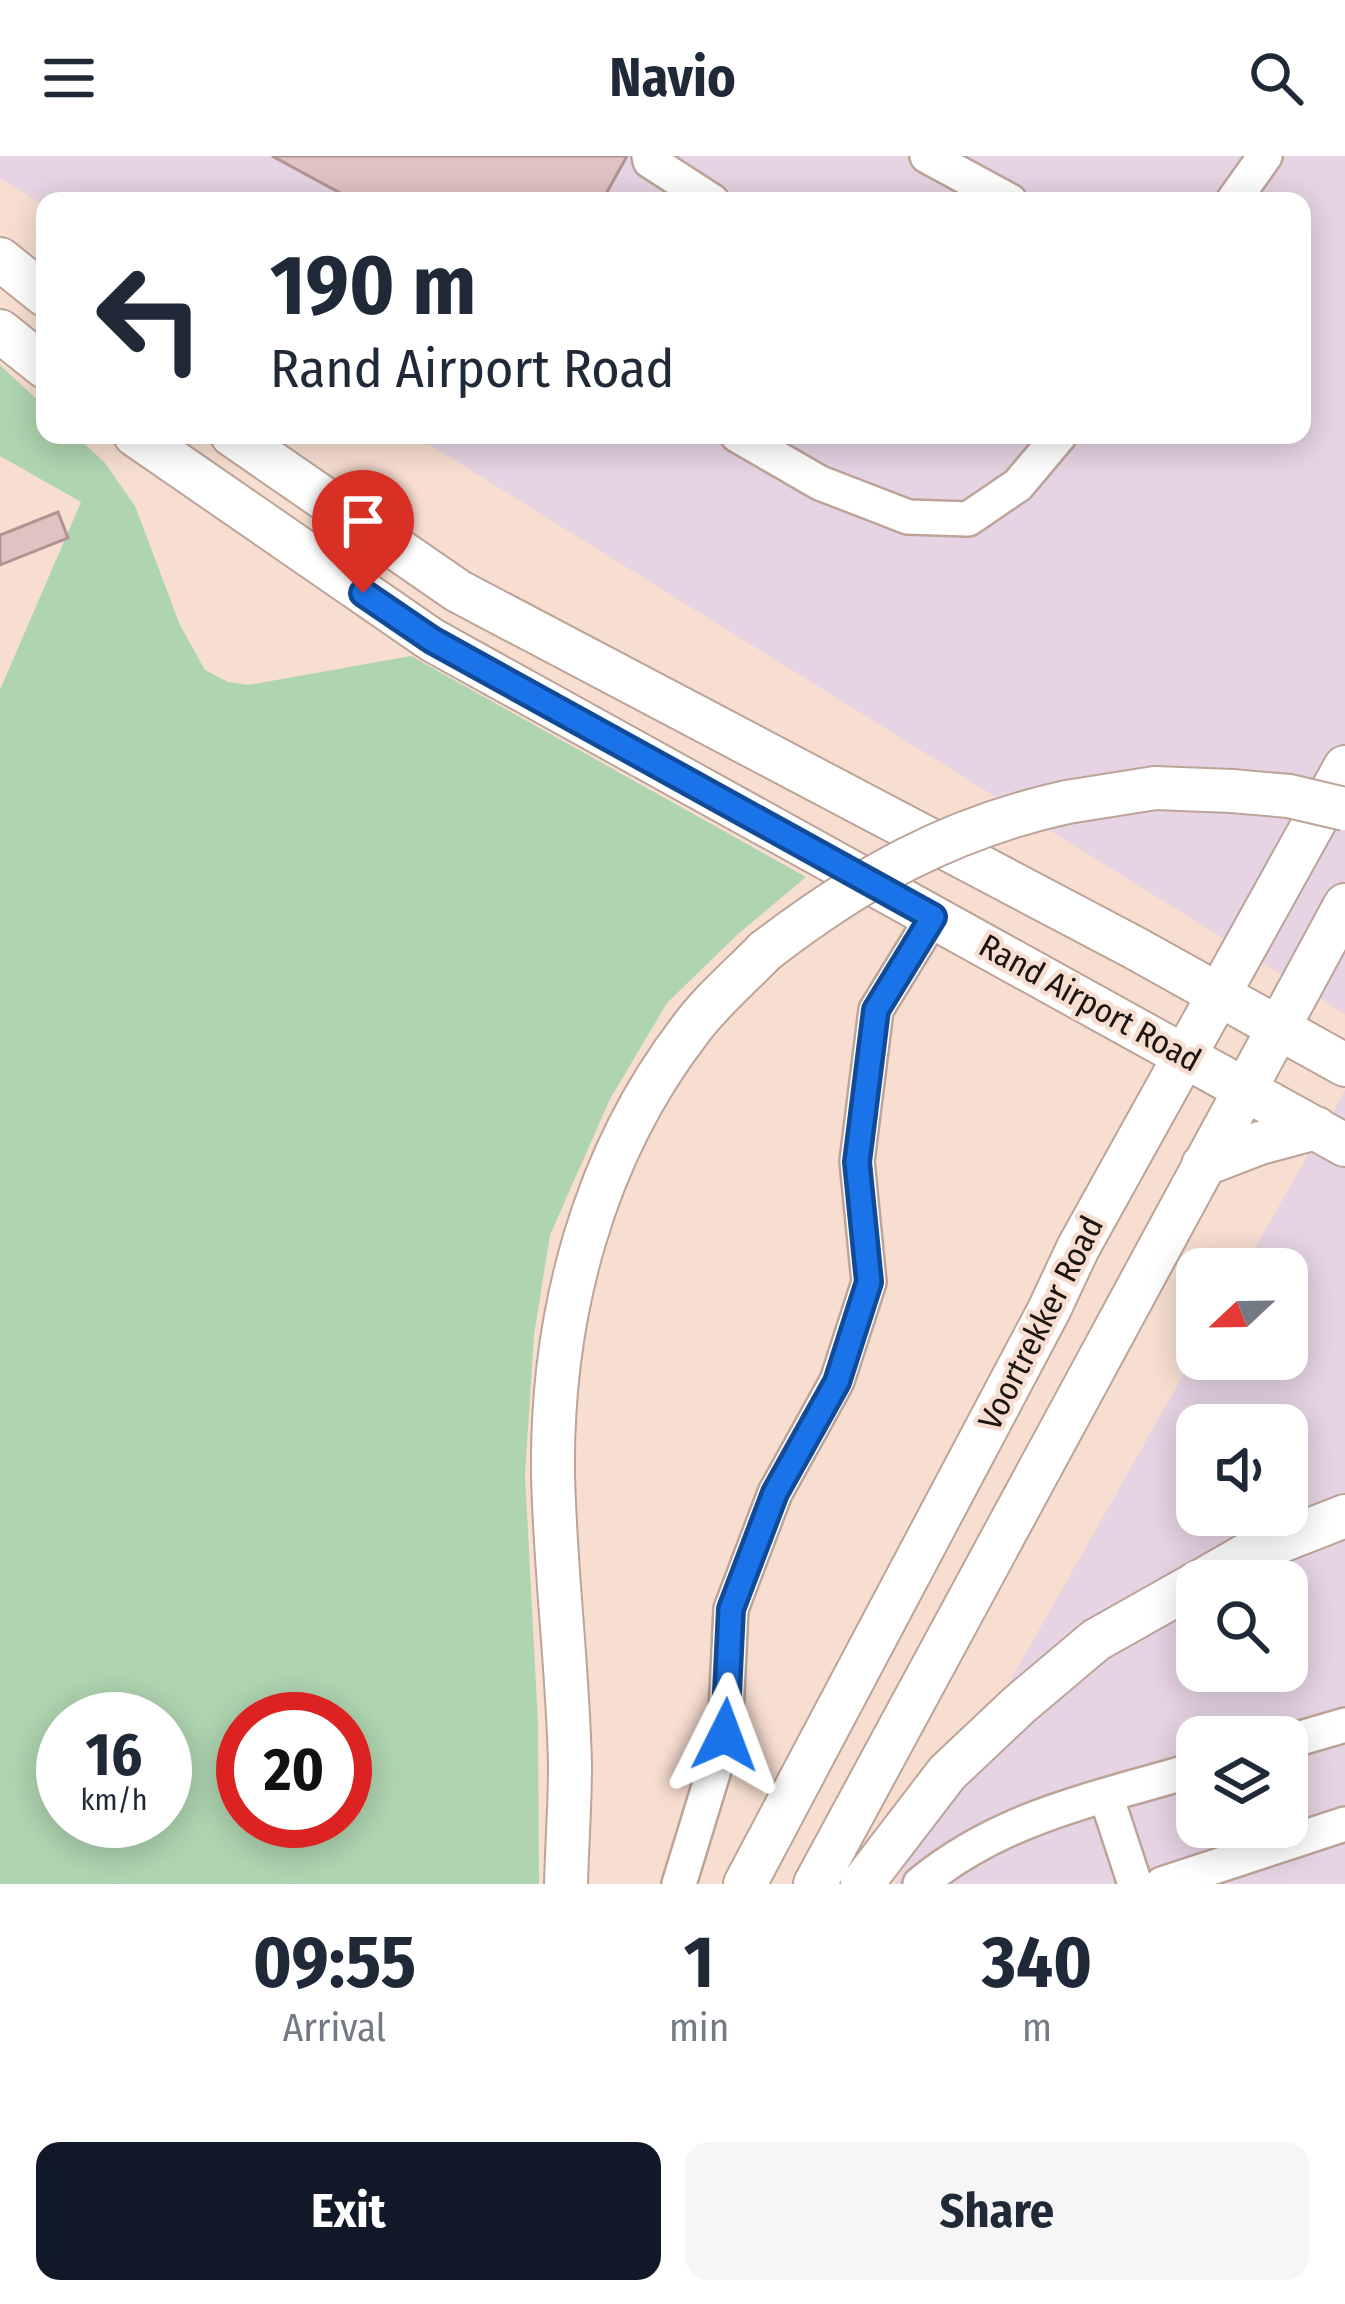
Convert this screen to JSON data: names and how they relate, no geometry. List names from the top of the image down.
{
  "streets": {
    "main road": ["Rand Airport Road", "Voortrekker Road"]
  },
  "crossings": [
    ["Rand Airport Road", "Voortrekker Road"]
  ],
  "north": "left",
  "page": {
    "header": "Navio",
    "turn": ["190 m", "Rand Airport Road"],
    "speed": "16 km/h",
    "limit": "20",
    "eta": [
      "09:55",
      "Arrival",
      "1",
      "min",
      "340",
      "m"
    ],
    "buttons": ["Exit", "Share"]
  }
}
